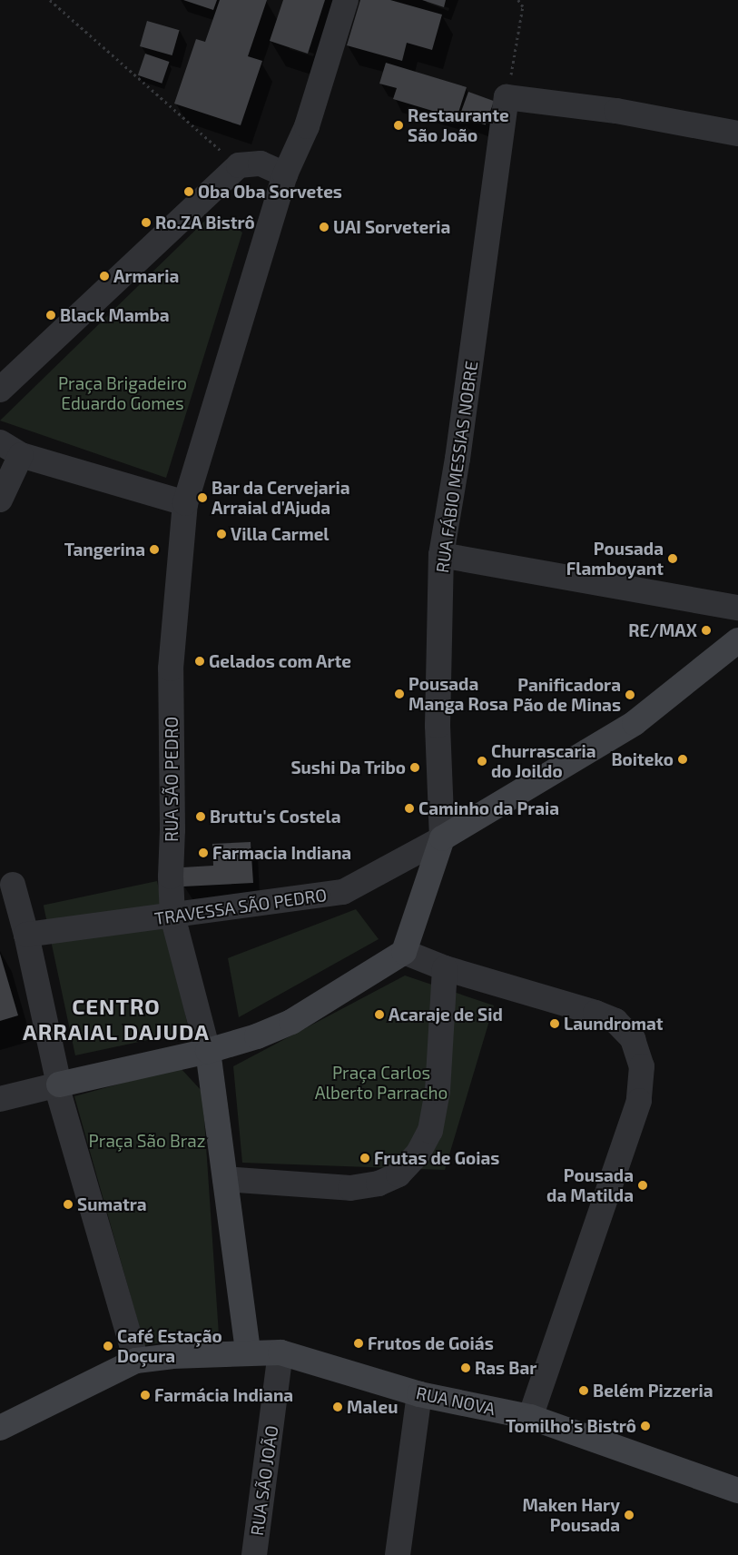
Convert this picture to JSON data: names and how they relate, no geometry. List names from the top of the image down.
{
  "streets": {
    "street": [
      "RUA FÁBIO MESSIAS NOBRE",
      "RUA SÃO PEDRO",
      "TRAVESSA SÃO PEDRO",
      "RUA NOVA",
      "RUA SÃO JOÃO"
    ]
  },
  "crossings": [
    ["RUA FÁBIO MESSIAS NOBRE", "TRAVESSA SÃO PEDRO"],
    ["RUA SÃO PEDRO", "TRAVESSA SÃO PEDRO"],
    ["RUA NOVA", "RUA SÃO JOÃO"]
  ],
  "districts": ["CENTRO ARRAIAL DAJUDA"],
  "parks": ["Praça Brigadeiro Eduardo Gomes", "Praça Carlos Alberto Parracho", "Praça São Braz"],
  "places": [
    "Restaurante São João",
    "Oba Oba Sorvetes",
    "Ro.ZA Bistrô",
    "UAI Sorveteria",
    "Armaria",
    "Black Mamba",
    "Bar da Cervejaria Arraial d'Ajuda",
    "Villa Carmel",
    "Tangerina",
    "Pousada Flamboyant",
    "RE/MAX",
    "Gelados com Arte",
    "Pousada Manga Rosa",
    "Panificadora Pão de Minas",
    "Boiteko",
    "Churrascaria do Joildo",
    "Sushi Da Tribo",
    "Caminho da Praia",
    "Bruttu's Costela",
    "Farmacia Indiana",
    "Acaraje de Sid",
    "Laundromat",
    "Frutas de Goias",
    "Pousada da Matilda",
    "Sumatra",
    "Frutos de Goiás",
    "Café Estação Doçura",
    "Ras Bar",
    "Belém Pizzeria",
    "Farmácia Indiana",
    "Maleu",
    "Tomilho's Bistrô",
    "Maken Hary Pousada"
  ]
}
